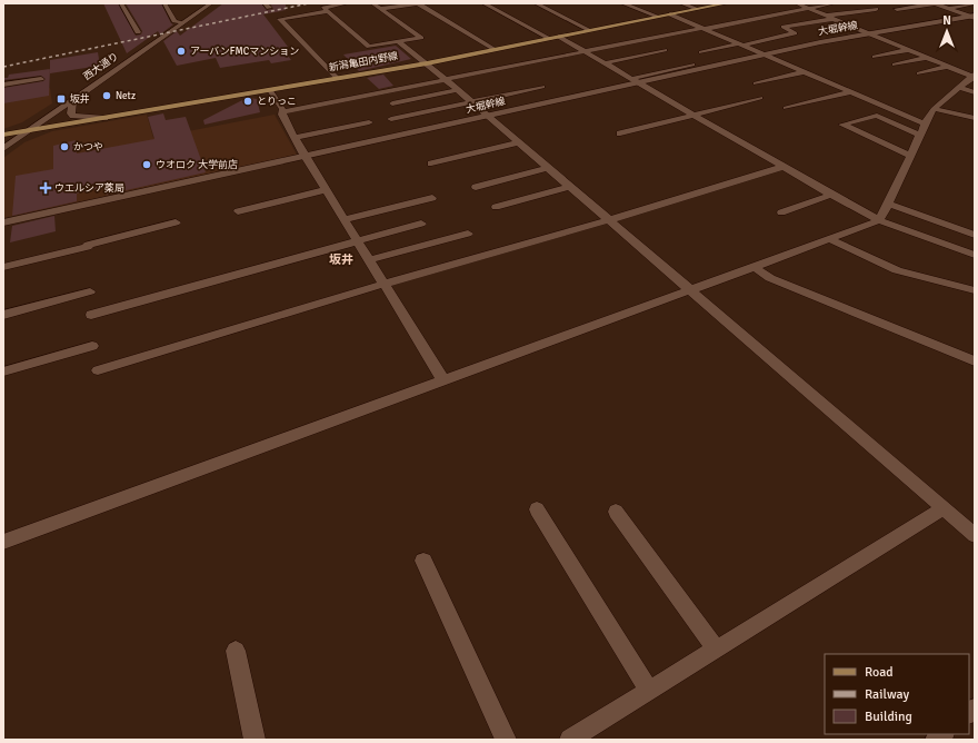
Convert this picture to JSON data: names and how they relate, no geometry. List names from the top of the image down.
{
  "streets": {
    "main road": ["新潟亀田内野線"],
    "street": ["大堀幹線", "西大通り"]
  },
  "crossings": [
    ["新潟亀田内野線", "西大通り"]
  ],
  "districts": ["坂井"],
  "places": {
    "other": [
      "アーバンFMCマンション",
      "Netz",
      "とりっこ",
      "かつや",
      "ウオロク 大学前店"
    ],
    "transit": ["坂井"],
    "health": ["ウエルシア薬局"]
  },
  "legend": ["Road", "Railway", "Building"],
  "north": "top"
}
